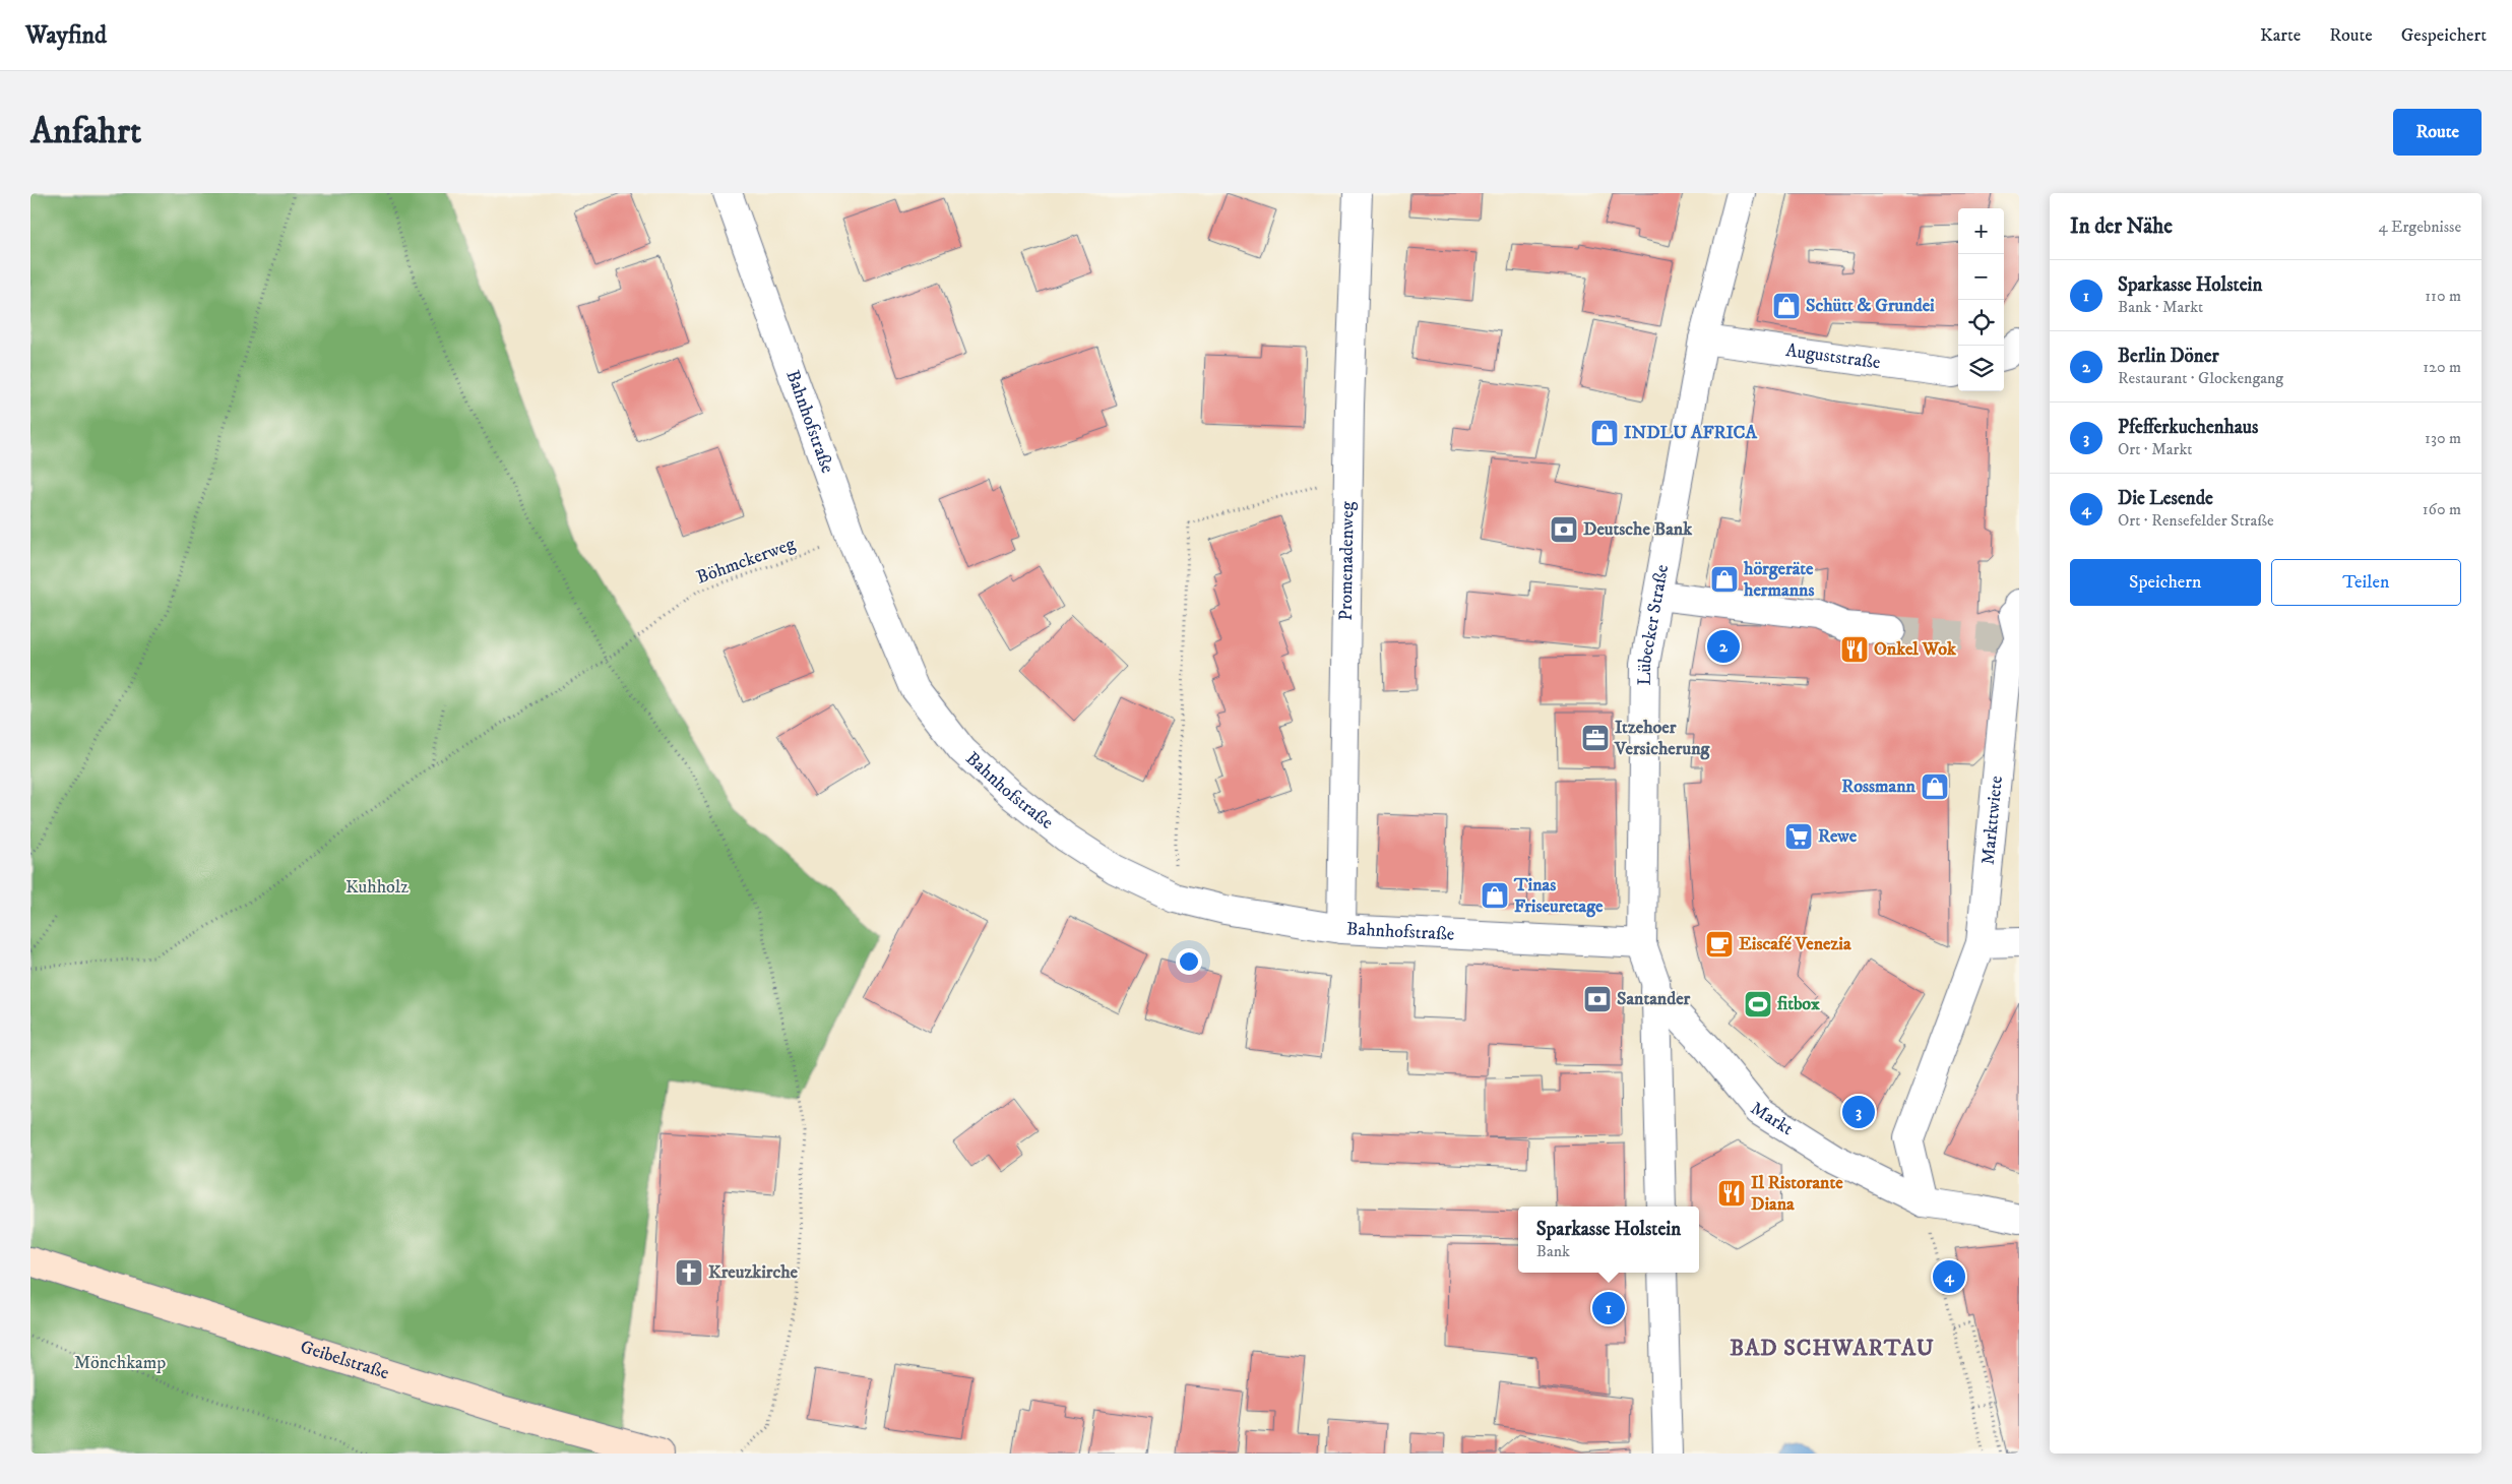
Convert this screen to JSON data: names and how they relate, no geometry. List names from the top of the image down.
{
  "streets": {
    "street": [
      "Auguststraße",
      "Bahnhofstraße",
      "Promenadenweg",
      "Lübecker Straße",
      "Markttwiete",
      "Markt",
      "Geibelstraße"
    ],
    "path": ["Böhmckerweg"]
  },
  "crossings": [
    ["Auguststraße", "Lübecker Straße"],
    ["Bahnhofstraße", "Böhmckerweg"],
    ["Bahnhofstraße", "Promenadenweg"],
    ["Bahnhofstraße", "Lübecker Straße"],
    ["Markttwiete", "Markt"]
  ],
  "districts": ["BAD SCHWARTAU"],
  "parks": ["Kuhholz", "Mönchkamp"],
  "places": {
    "shop": [
      "Schütt & Grundei",
      "INDLU AFRICA",
      "hörgeräte hermanns",
      "Rossmann",
      "Tinas Friseuretage"
    ],
    "bank": ["Deutsche Bank", "Santander"],
    "restaurant": ["Onkel Wok", "Il Ristorante Diana"],
    "office": ["Itzehoer Versicherung"],
    "supermarket": ["Rewe"],
    "cafe": ["Eiscafé Venezia"],
    "sports": ["fitbox"],
    "church": ["Kreuzkirche"]
  },
  "page": {
    "header": "Wayfind",
    "nav": ["Karte", "Route", "Gespeichert"],
    "buttons": [
      "Route",
      ["Speichern", "Teilen"]
    ],
    "title": "Anfahrt",
    "heading": ["In der Nähe", "4 Ergebnisse"],
    "map_buttons": ["+", "−"],
    "list": [
      {
        "mark": "1",
        "name": "Sparkasse Holstein",
        "note": "Bank · Markt",
        "value": "110 m"
      },
      {
        "mark": "2",
        "name": "Berlin Döner",
        "note": "Restaurant · Glockengang",
        "value": "120 m"
      },
      {
        "mark": "3",
        "name": "Pfefferkuchenhaus",
        "note": "Ort · Markt",
        "value": "130 m"
      },
      {
        "mark": "4",
        "name": "Die Lesende",
        "note": "Ort · Rensefelder Straße",
        "value": "160 m"
      }
    ],
    "pins": [
      "2",
      "3",
      "4",
      "1"
    ],
    "popup": ["Sparkasse Holstein", "Bank"]
  }
}
